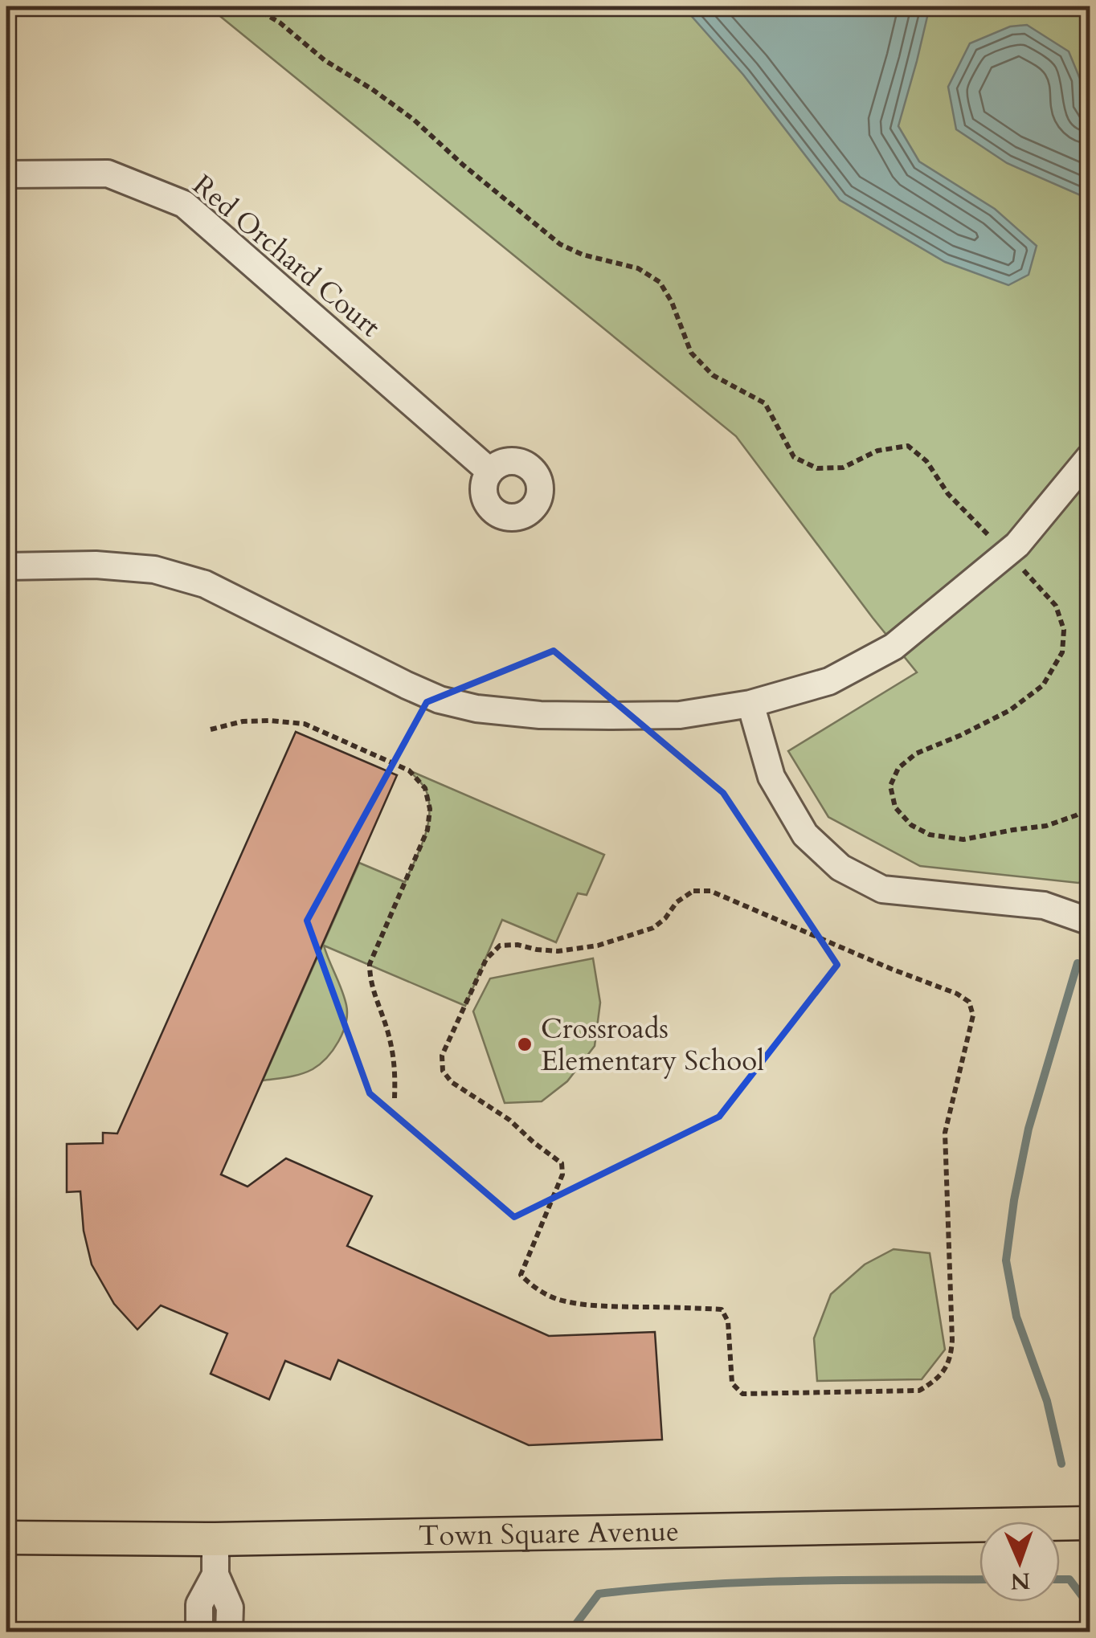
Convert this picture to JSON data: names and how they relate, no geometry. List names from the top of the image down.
{
  "streets": {
    "main road": ["Town Square Avenue"],
    "street": ["Red Orchard Court"]
  },
  "places": ["Crossroads Elementary School"],
  "north": "bottom"
}
